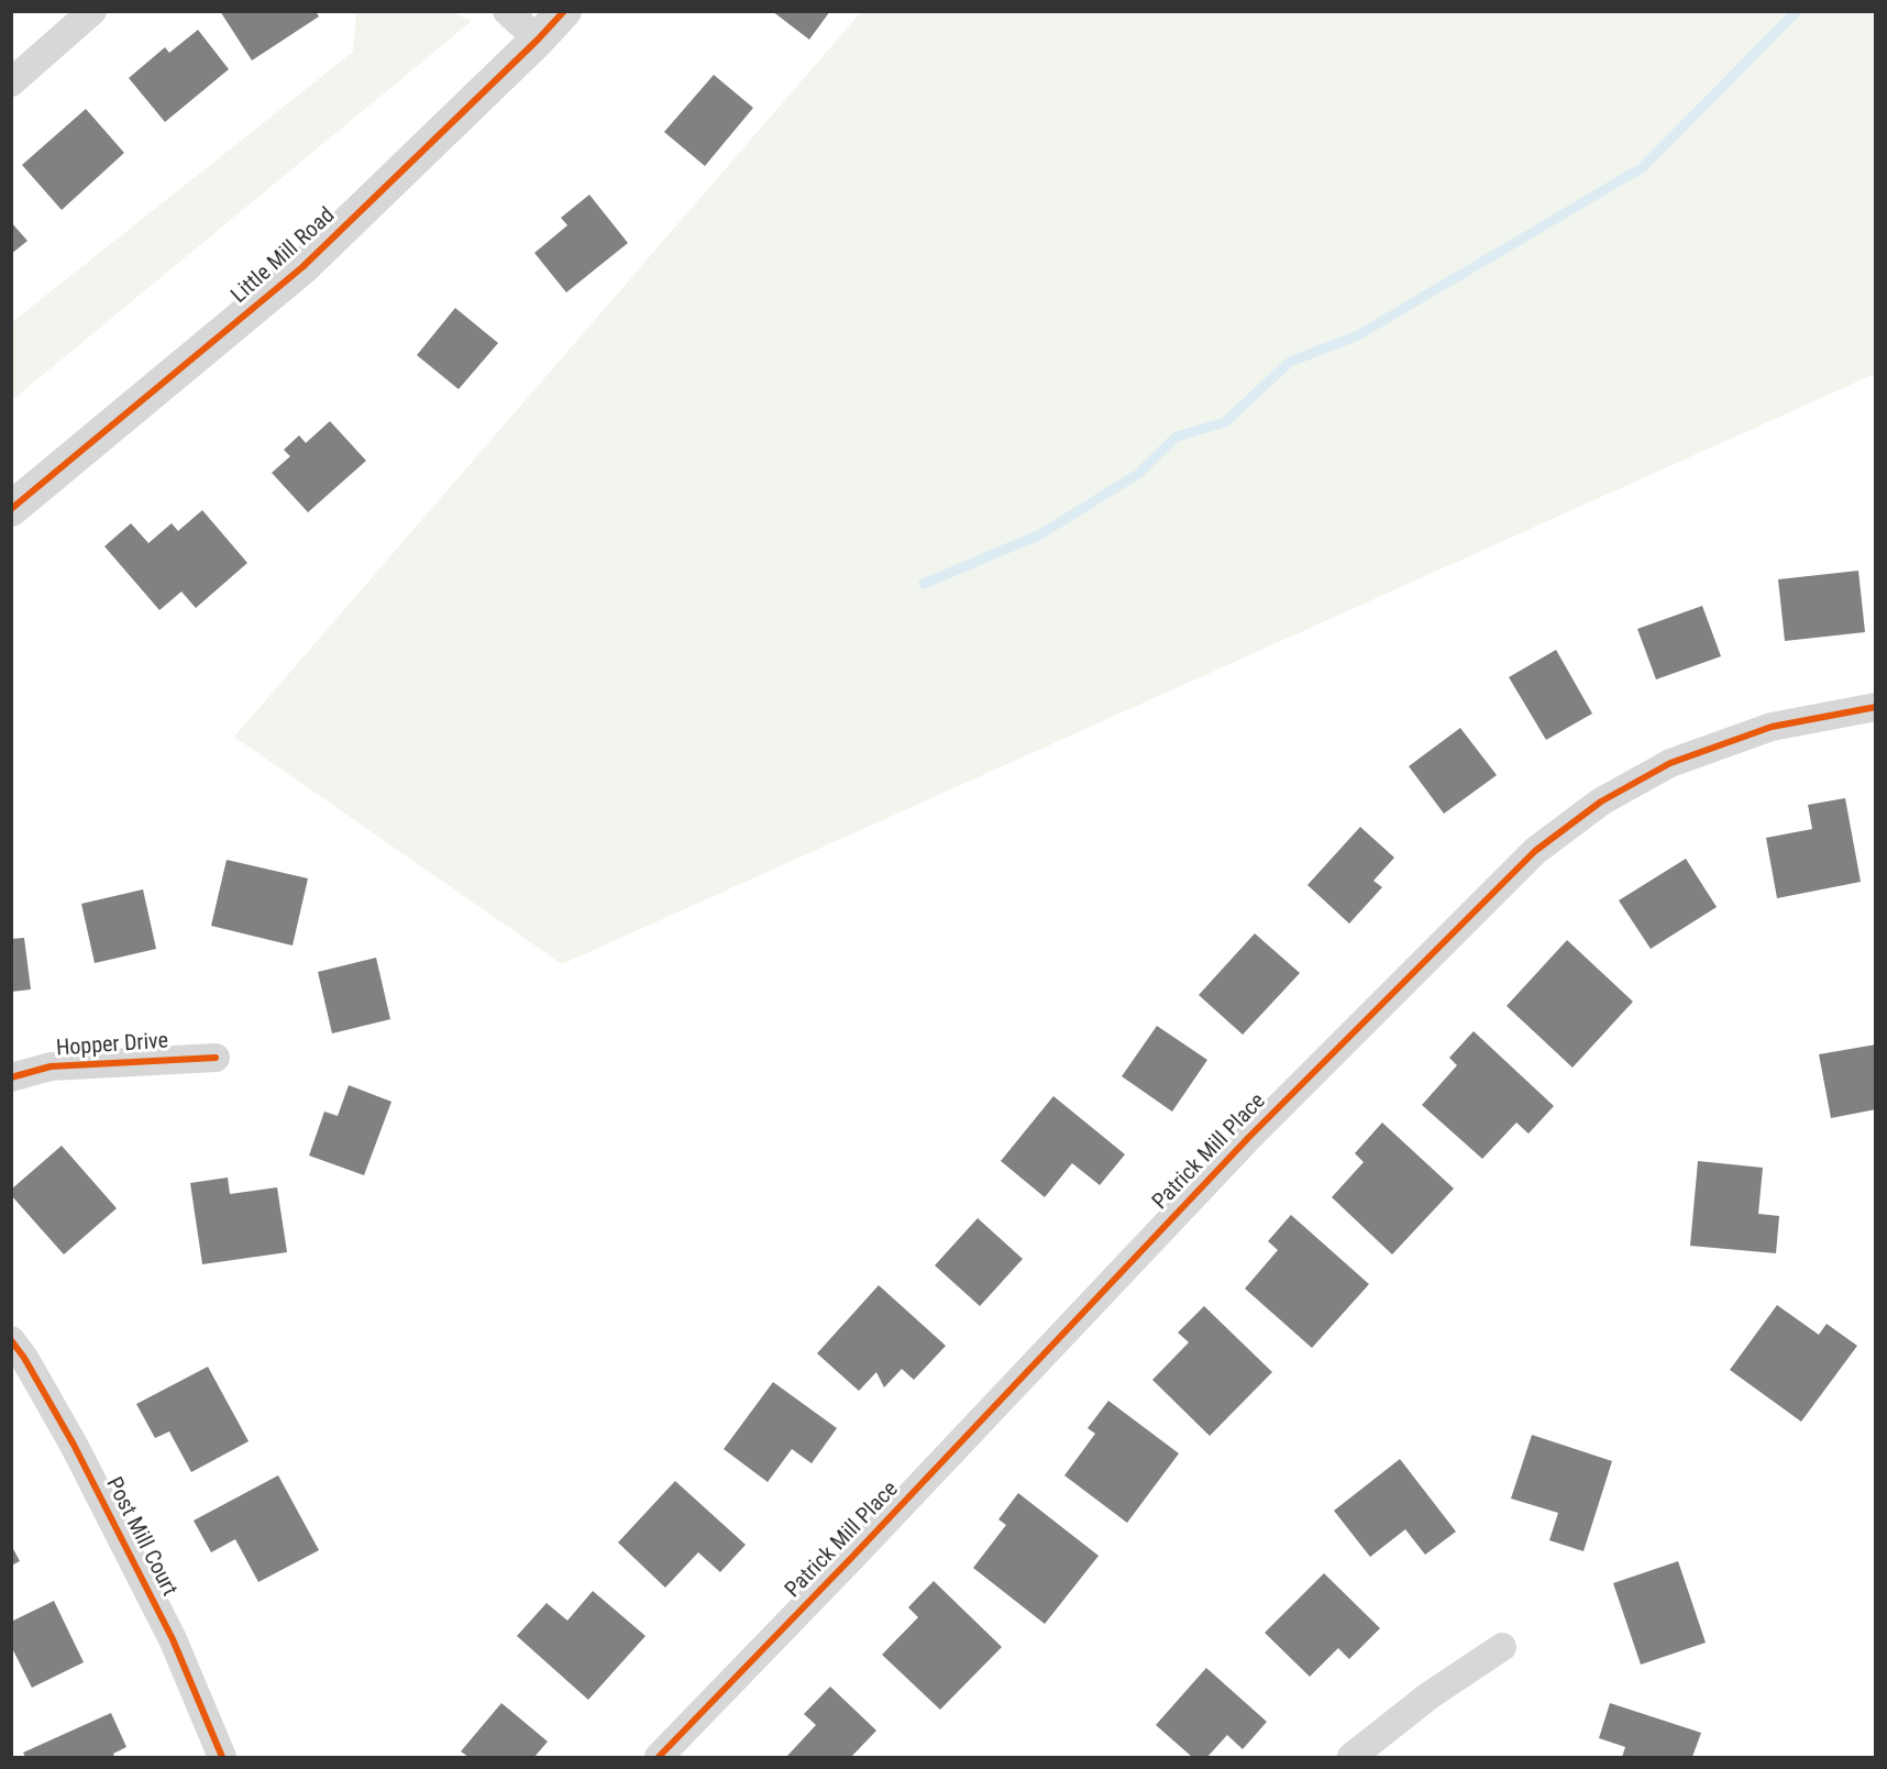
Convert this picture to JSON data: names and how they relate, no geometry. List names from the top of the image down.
{
  "streets": {
    "street": [
      "Little Mill Road",
      "Hopper Drive",
      "Patrick Mill Place",
      "Post Mill Court"
    ]
  }
}
